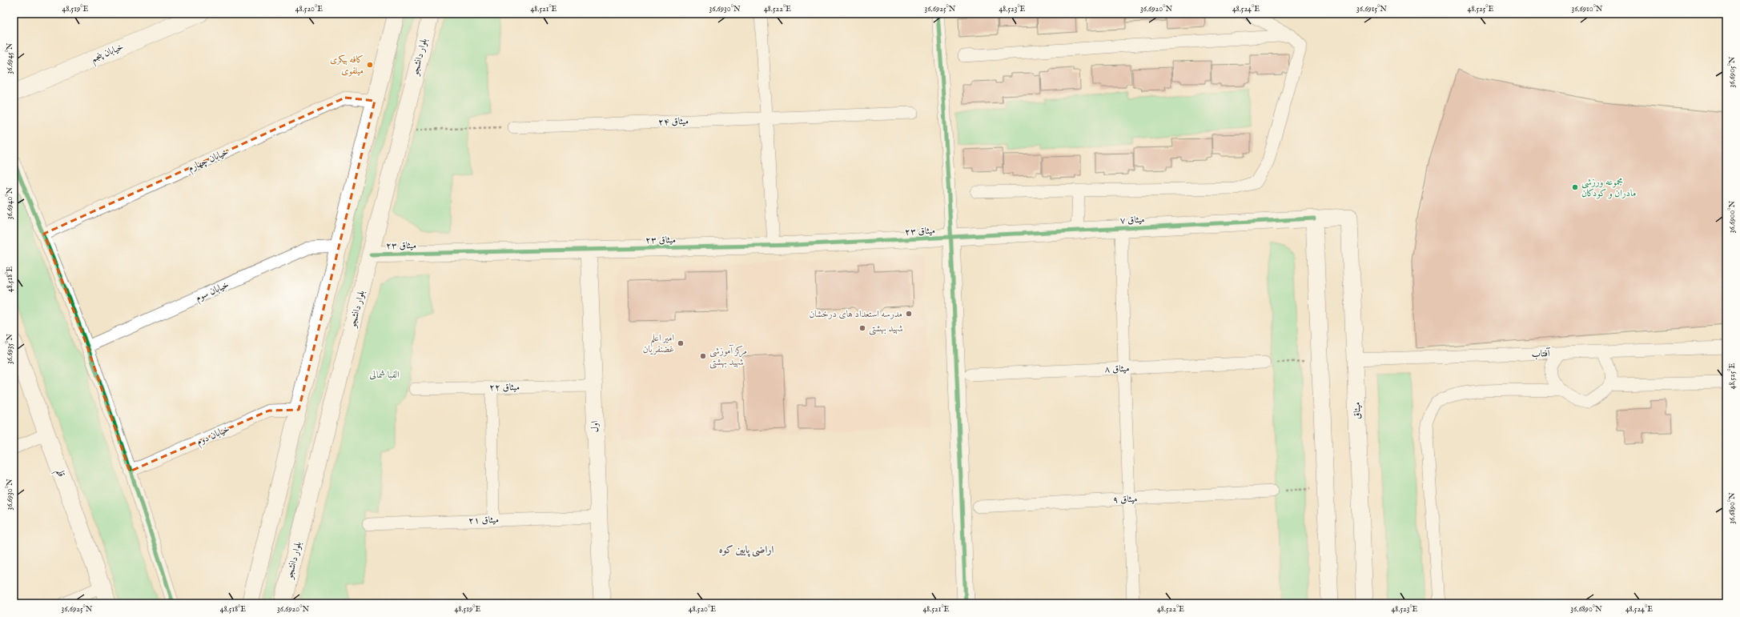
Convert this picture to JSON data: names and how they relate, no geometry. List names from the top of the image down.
{
  "streets": {
    "street": [
      "خیابان پنجم",
      "بلوار دانشجو",
      "میثاق ۲۴",
      "خیابان چهارم",
      "میثاق ۷",
      "میثاق ۲۳",
      "خیابان سوم",
      "آفتاب",
      "میثاق ۸",
      "میثاق ۲۲",
      "میثاق",
      "اول",
      "خیابان دوم",
      "قلم",
      "میثاق ۹",
      "میثاق ۲۱"
    ]
  },
  "crossings": [
    ["بلوار دانشجو", "میثاق ۲۳"],
    ["میثاق ۷", "میثاق ۲۳"],
    ["میثاق ۷", "میثاق"],
    ["میثاق ۲۳", "اول"],
    ["آفتاب", "میثاق"],
    ["میثاق ۲۲", "اول"],
    ["اول", "میثاق ۲۱"]
  ],
  "districts": ["اراضی پایین کوه"],
  "parks": ["الفبا شمالی"],
  "places": [
    "کافه بیکری میلفوی",
    "مجموعه ورزشی مادران و کودکان",
    "مدرسه استعداد های درخشان",
    "شهید بهشتی",
    "امیر اعلم غضنفریان",
    "مرکز آموزشی شهید بهشتی"
  ],
  "coordinates": [
    "48.519°E",
    "48.520°E",
    "48.521°E",
    "36.6930°N",
    "48.522°E",
    "36.6925°N",
    "48.523°E",
    "36.6920°N",
    "48.524°E",
    "36.6915°N",
    "48.525°E",
    "36.6910°N",
    "36.6945°N",
    "36.6905°N",
    "36.6940°N",
    "36.6900°N",
    "48.518°E",
    "36.6935°N",
    "36.6890°N"
  ]
}
